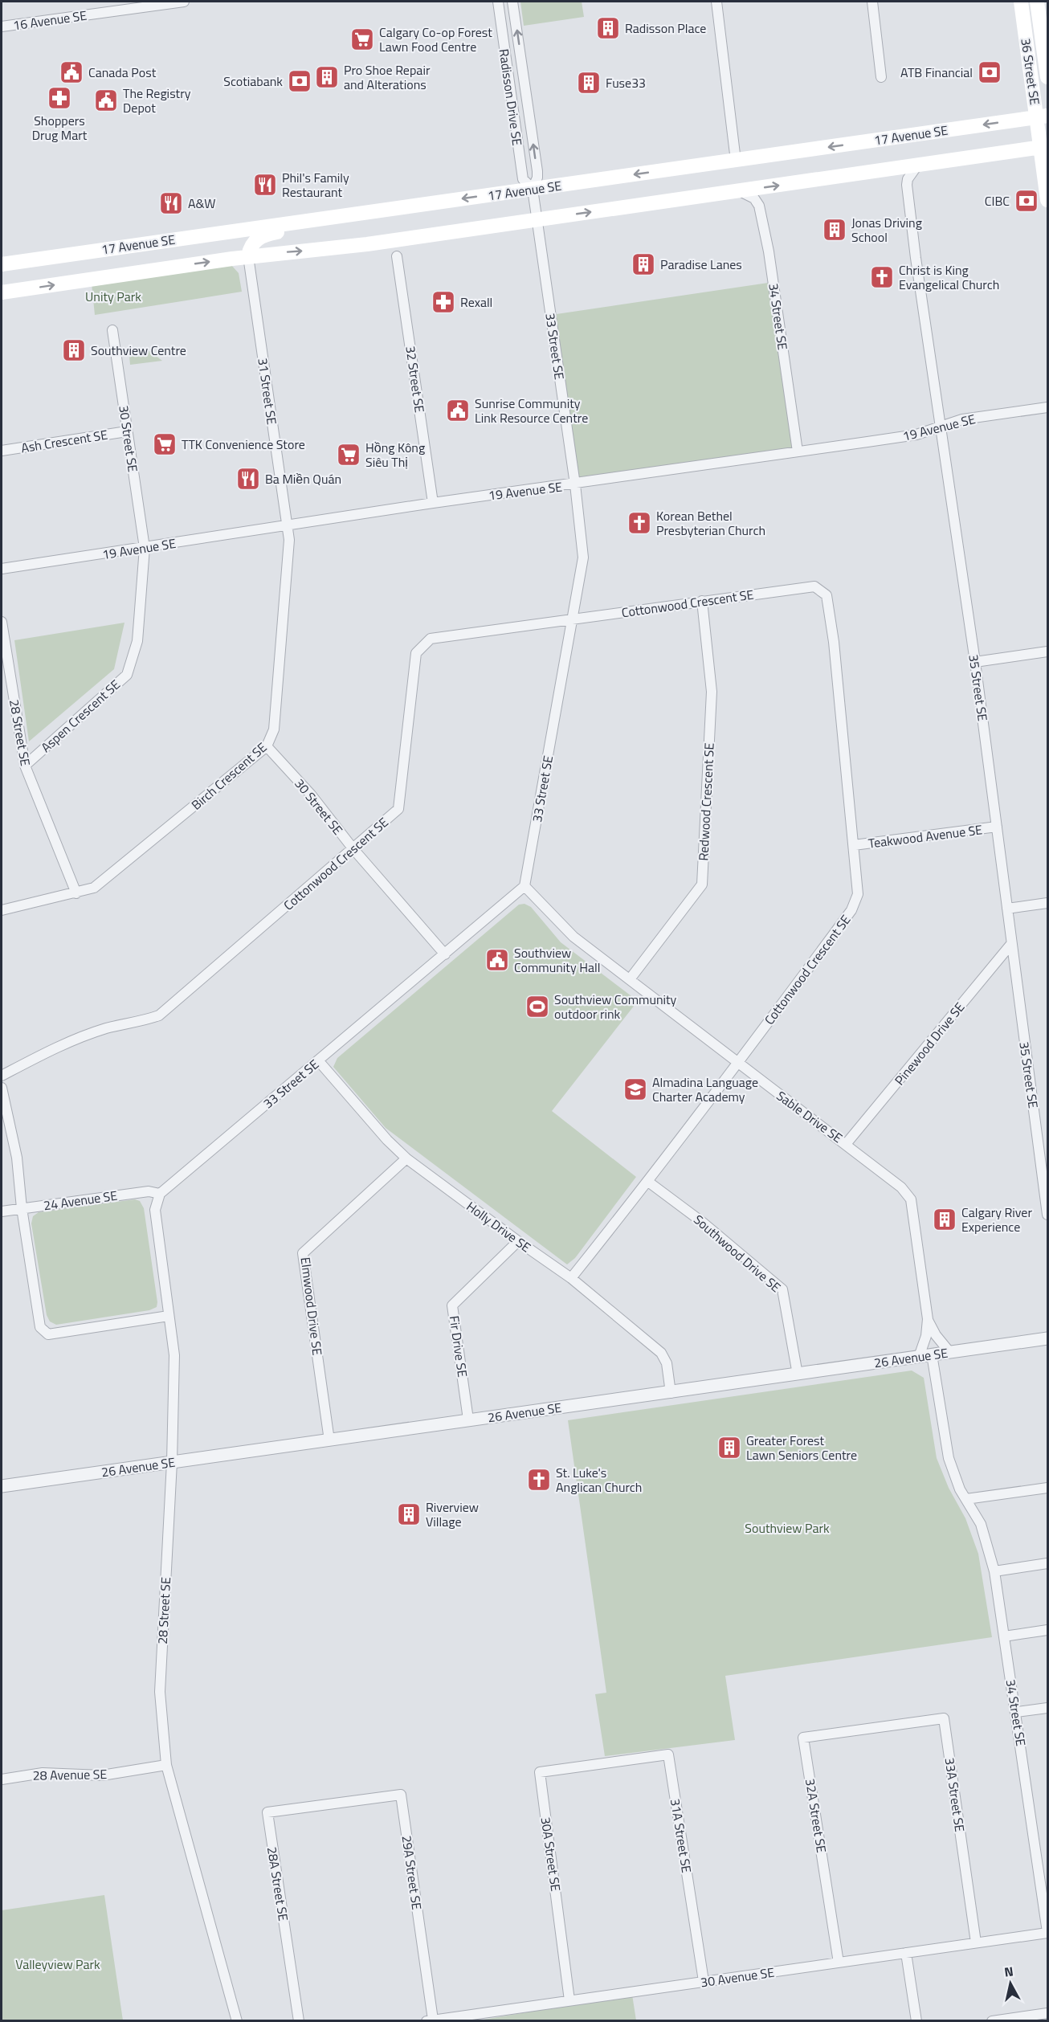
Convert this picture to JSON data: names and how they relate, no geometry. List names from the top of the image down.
{
  "streets": {
    "main road": ["36 Street SE", "17 Avenue SE"],
    "street": [
      "16 Avenue SE",
      "Radisson Drive SE",
      "34 Street SE",
      "33 Street SE",
      "32 Street SE",
      "31 Street SE",
      "19 Avenue SE",
      "30 Street SE",
      "Ash Crescent SE",
      "Cottonwood Crescent SE",
      "35 Street SE",
      "Aspen Crescent SE",
      "28 Street SE",
      "Birch Crescent SE",
      "Redwood Crescent SE",
      "Teakwood Avenue SE",
      "Pinewood Drive SE",
      "Sable Drive SE",
      "24 Avenue SE",
      "Holly Drive SE",
      "Southwood Drive SE",
      "Elmwood Drive SE",
      "Fir Drive SE",
      "26 Avenue SE",
      "28 Avenue SE",
      "33A Street SE",
      "32A Street SE",
      "31A Street SE",
      "30A Street SE",
      "29A Street SE",
      "28A Street SE",
      "30 Avenue SE"
    ]
  },
  "crossings": [
    ["36 Street SE", "17 Avenue SE"],
    ["Radisson Drive SE", "17 Avenue SE"],
    ["Radisson Drive SE", "33 Street SE"],
    ["17 Avenue SE", "34 Street SE"],
    ["17 Avenue SE", "33 Street SE"],
    ["17 Avenue SE", "31 Street SE"],
    ["17 Avenue SE", "35 Street SE"],
    ["34 Street SE", "19 Avenue SE"],
    ["34 Street SE", "30 Avenue SE"],
    ["33 Street SE", "19 Avenue SE"],
    ["33 Street SE", "30 Street SE"],
    ["33 Street SE", "Cottonwood Crescent SE"],
    ["33 Street SE", "28 Street SE"],
    ["33 Street SE", "Sable Drive SE"],
    ["33 Street SE", "24 Avenue SE"],
    ["33 Street SE", "Holly Drive SE"],
    ["32 Street SE", "19 Avenue SE"],
    ["31 Street SE", "19 Avenue SE"],
    ["31 Street SE", "Birch Crescent SE"],
    ["19 Avenue SE", "30 Street SE"],
    ["19 Avenue SE", "35 Street SE"],
    ["19 Avenue SE", "Aspen Crescent SE"],
    ["19 Avenue SE", "Birch Crescent SE"],
    ["30 Street SE", "Ash Crescent SE"],
    ["30 Street SE", "Cottonwood Crescent SE"],
    ["30 Street SE", "Aspen Crescent SE"],
    ["30 Street SE", "Birch Crescent SE"],
    ["Cottonwood Crescent SE", "Redwood Crescent SE"],
    ["Cottonwood Crescent SE", "Teakwood Avenue SE"],
    ["Cottonwood Crescent SE", "Sable Drive SE"],
    ["Cottonwood Crescent SE", "Holly Drive SE"],
    ["Cottonwood Crescent SE", "Southwood Drive SE"],
    ["35 Street SE", "Teakwood Avenue SE"],
    ["35 Street SE", "Pinewood Drive SE"],
    ["Aspen Crescent SE", "28 Street SE"],
    ["28 Street SE", "Birch Crescent SE"],
    ["28 Street SE", "24 Avenue SE"],
    ["28 Street SE", "26 Avenue SE"],
    ["28 Street SE", "28 Avenue SE"],
    ["Redwood Crescent SE", "Sable Drive SE"],
    ["Pinewood Drive SE", "Sable Drive SE"],
    ["Sable Drive SE", "26 Avenue SE"],
    ["Holly Drive SE", "Elmwood Drive SE"],
    ["Holly Drive SE", "Fir Drive SE"],
    ["Holly Drive SE", "26 Avenue SE"],
    ["Southwood Drive SE", "26 Avenue SE"],
    ["Elmwood Drive SE", "26 Avenue SE"],
    ["Fir Drive SE", "26 Avenue SE"],
    ["33A Street SE", "32A Street SE"],
    ["33A Street SE", "30 Avenue SE"],
    ["32A Street SE", "30 Avenue SE"],
    ["31A Street SE", "30A Street SE"],
    ["31A Street SE", "30 Avenue SE"],
    ["30A Street SE", "30 Avenue SE"],
    ["29A Street SE", "28A Street SE"],
    ["29A Street SE", "30 Avenue SE"]
  ],
  "parks": ["Unity Park", "Southview Park", "Valleyview Park"],
  "places": {
    "building": [
      "Radisson Place",
      "Pro Shoe Repair and Alterations",
      "Fuse33",
      "Jonas Driving School",
      "Paradise Lanes",
      "Southview Centre",
      "Calgary River Experience",
      "Greater Forest Lawn Seniors Centre",
      "Riverview Village"
    ],
    "supermarket": ["Calgary Co-op Forest Lawn Food Centre", "TTK Convenience Store", "Hồng Kông Siêu Thị"],
    "public building": [
      "Canada Post",
      "The Registry Depot",
      "Sunrise Community Link Resource Centre",
      "Southview Community Hall"
    ],
    "bank": ["ATB Financial", "Scotiabank", "CIBC"],
    "pharmacy": ["Shoppers Drug Mart", "Rexall"],
    "restaurant": ["Phil's Family Restaurant", "A&W", "Ba Miền Quán"],
    "church": ["Christ is King Evangelical Church", "Korean Bethel Presbyterian Church", "St. Luke's Anglican Church"],
    "sports": ["Southview Community outdoor rink"],
    "school or university": ["Almadina Language Charter Academy"]
  },
  "north": "top"
}
